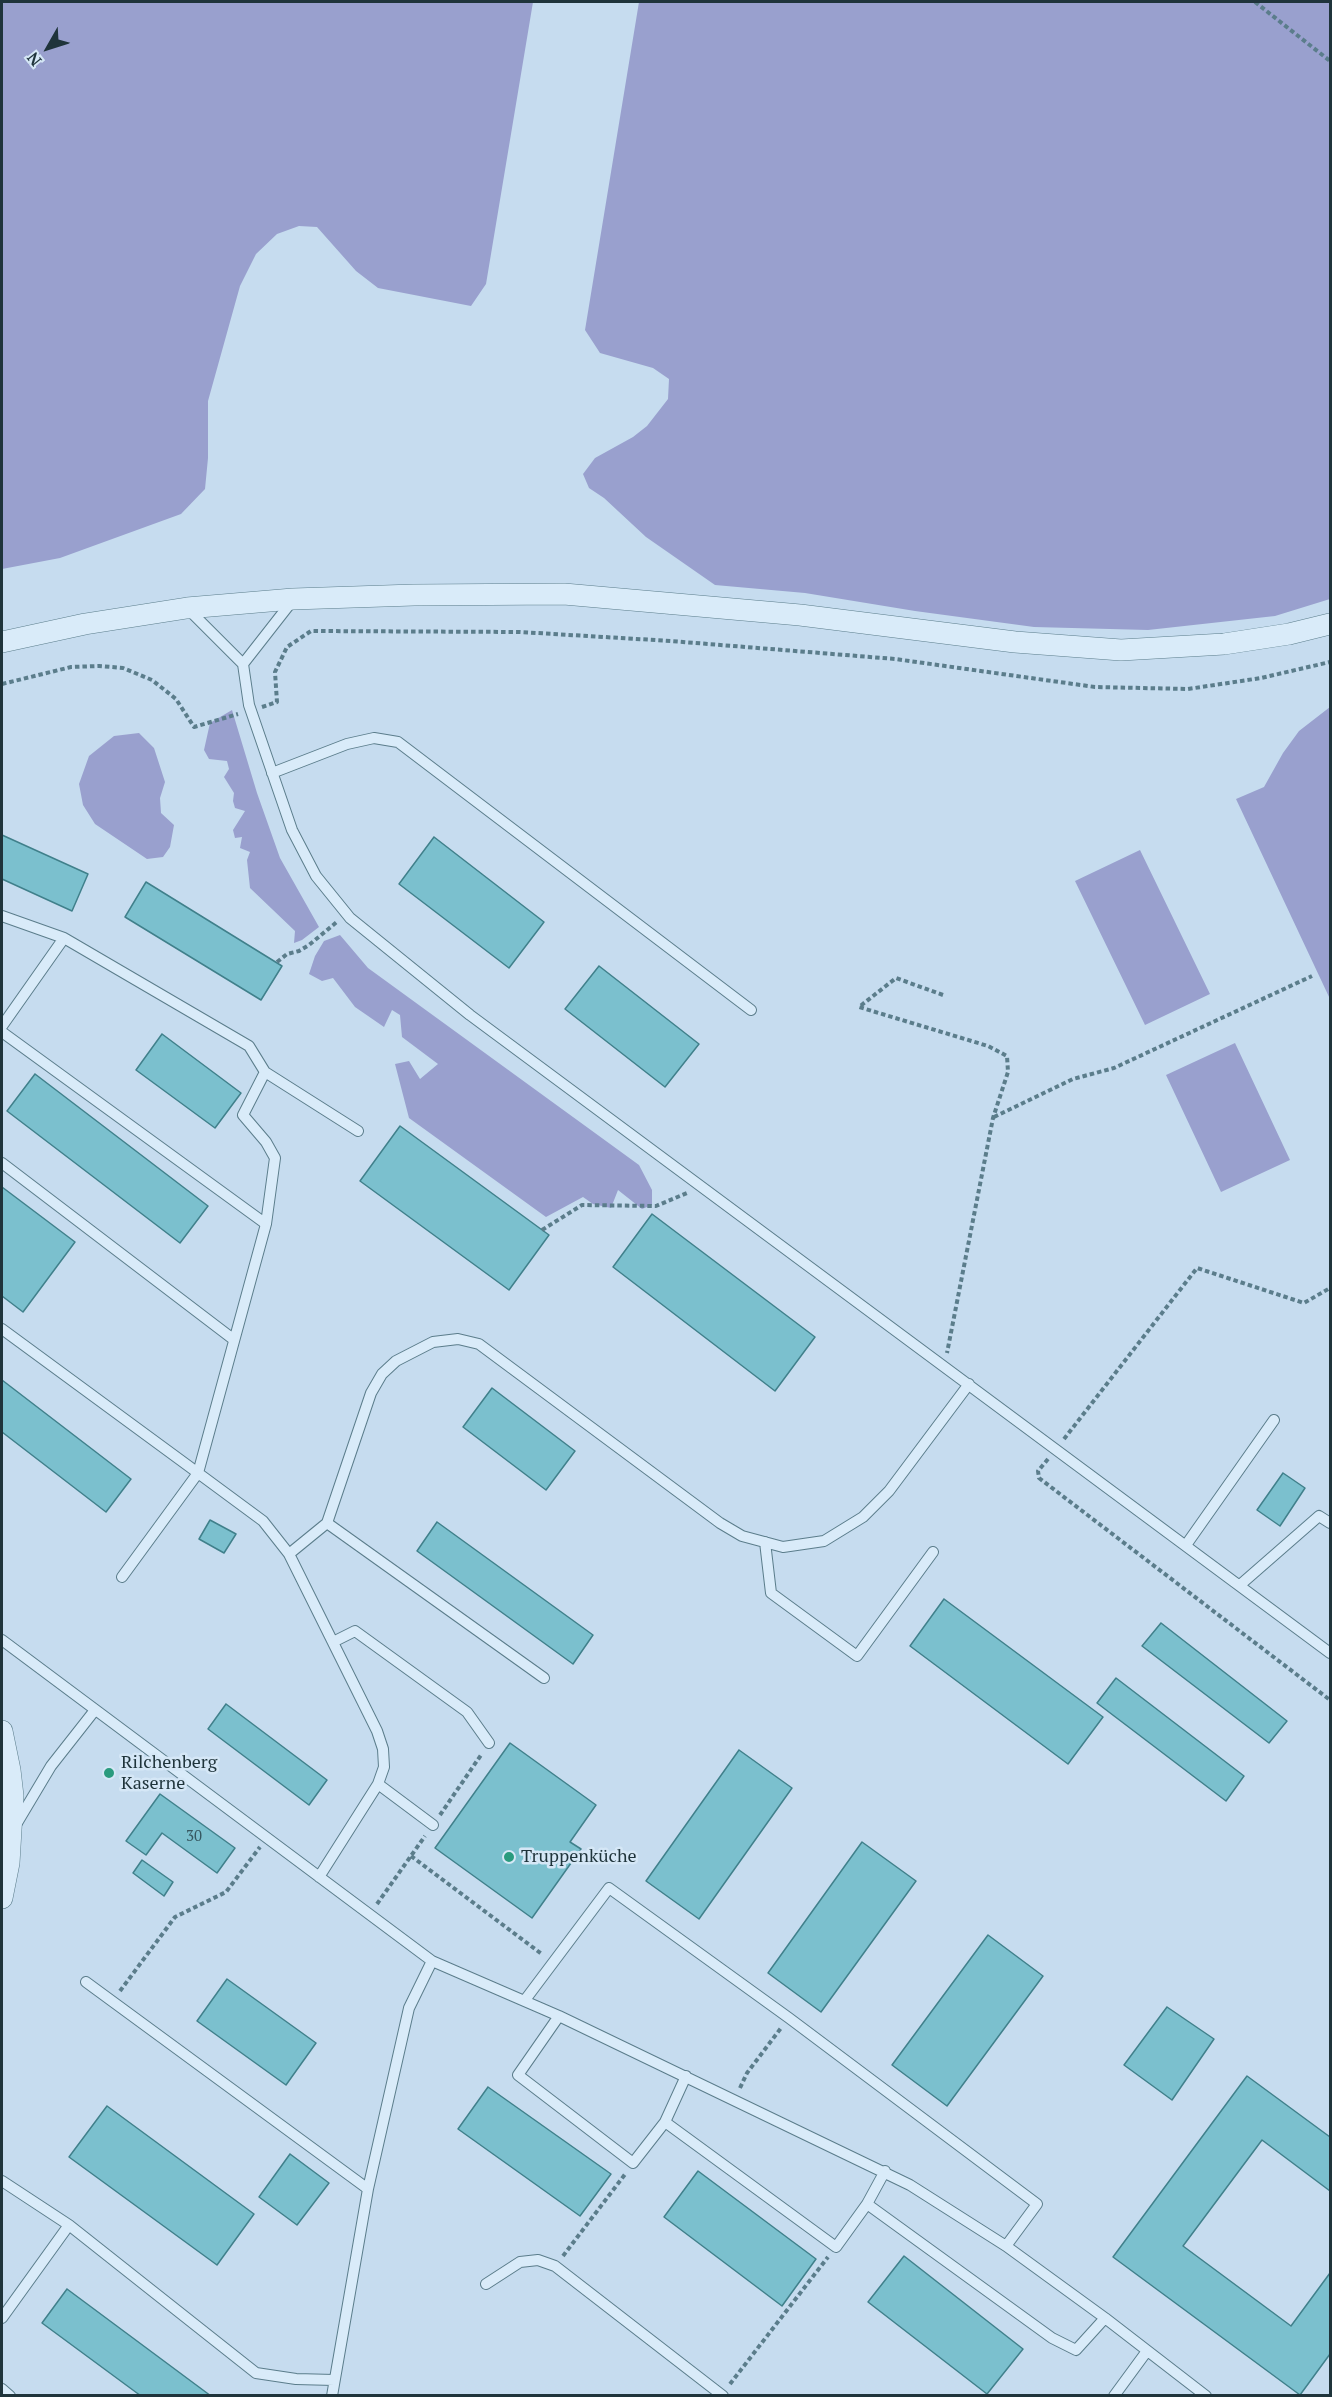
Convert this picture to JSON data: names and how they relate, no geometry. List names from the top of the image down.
{
  "places": ["Rilchenberg Kaserne", "Truppenküche"],
  "house_numbers": ["30"],
  "north": "bottom left"
}
